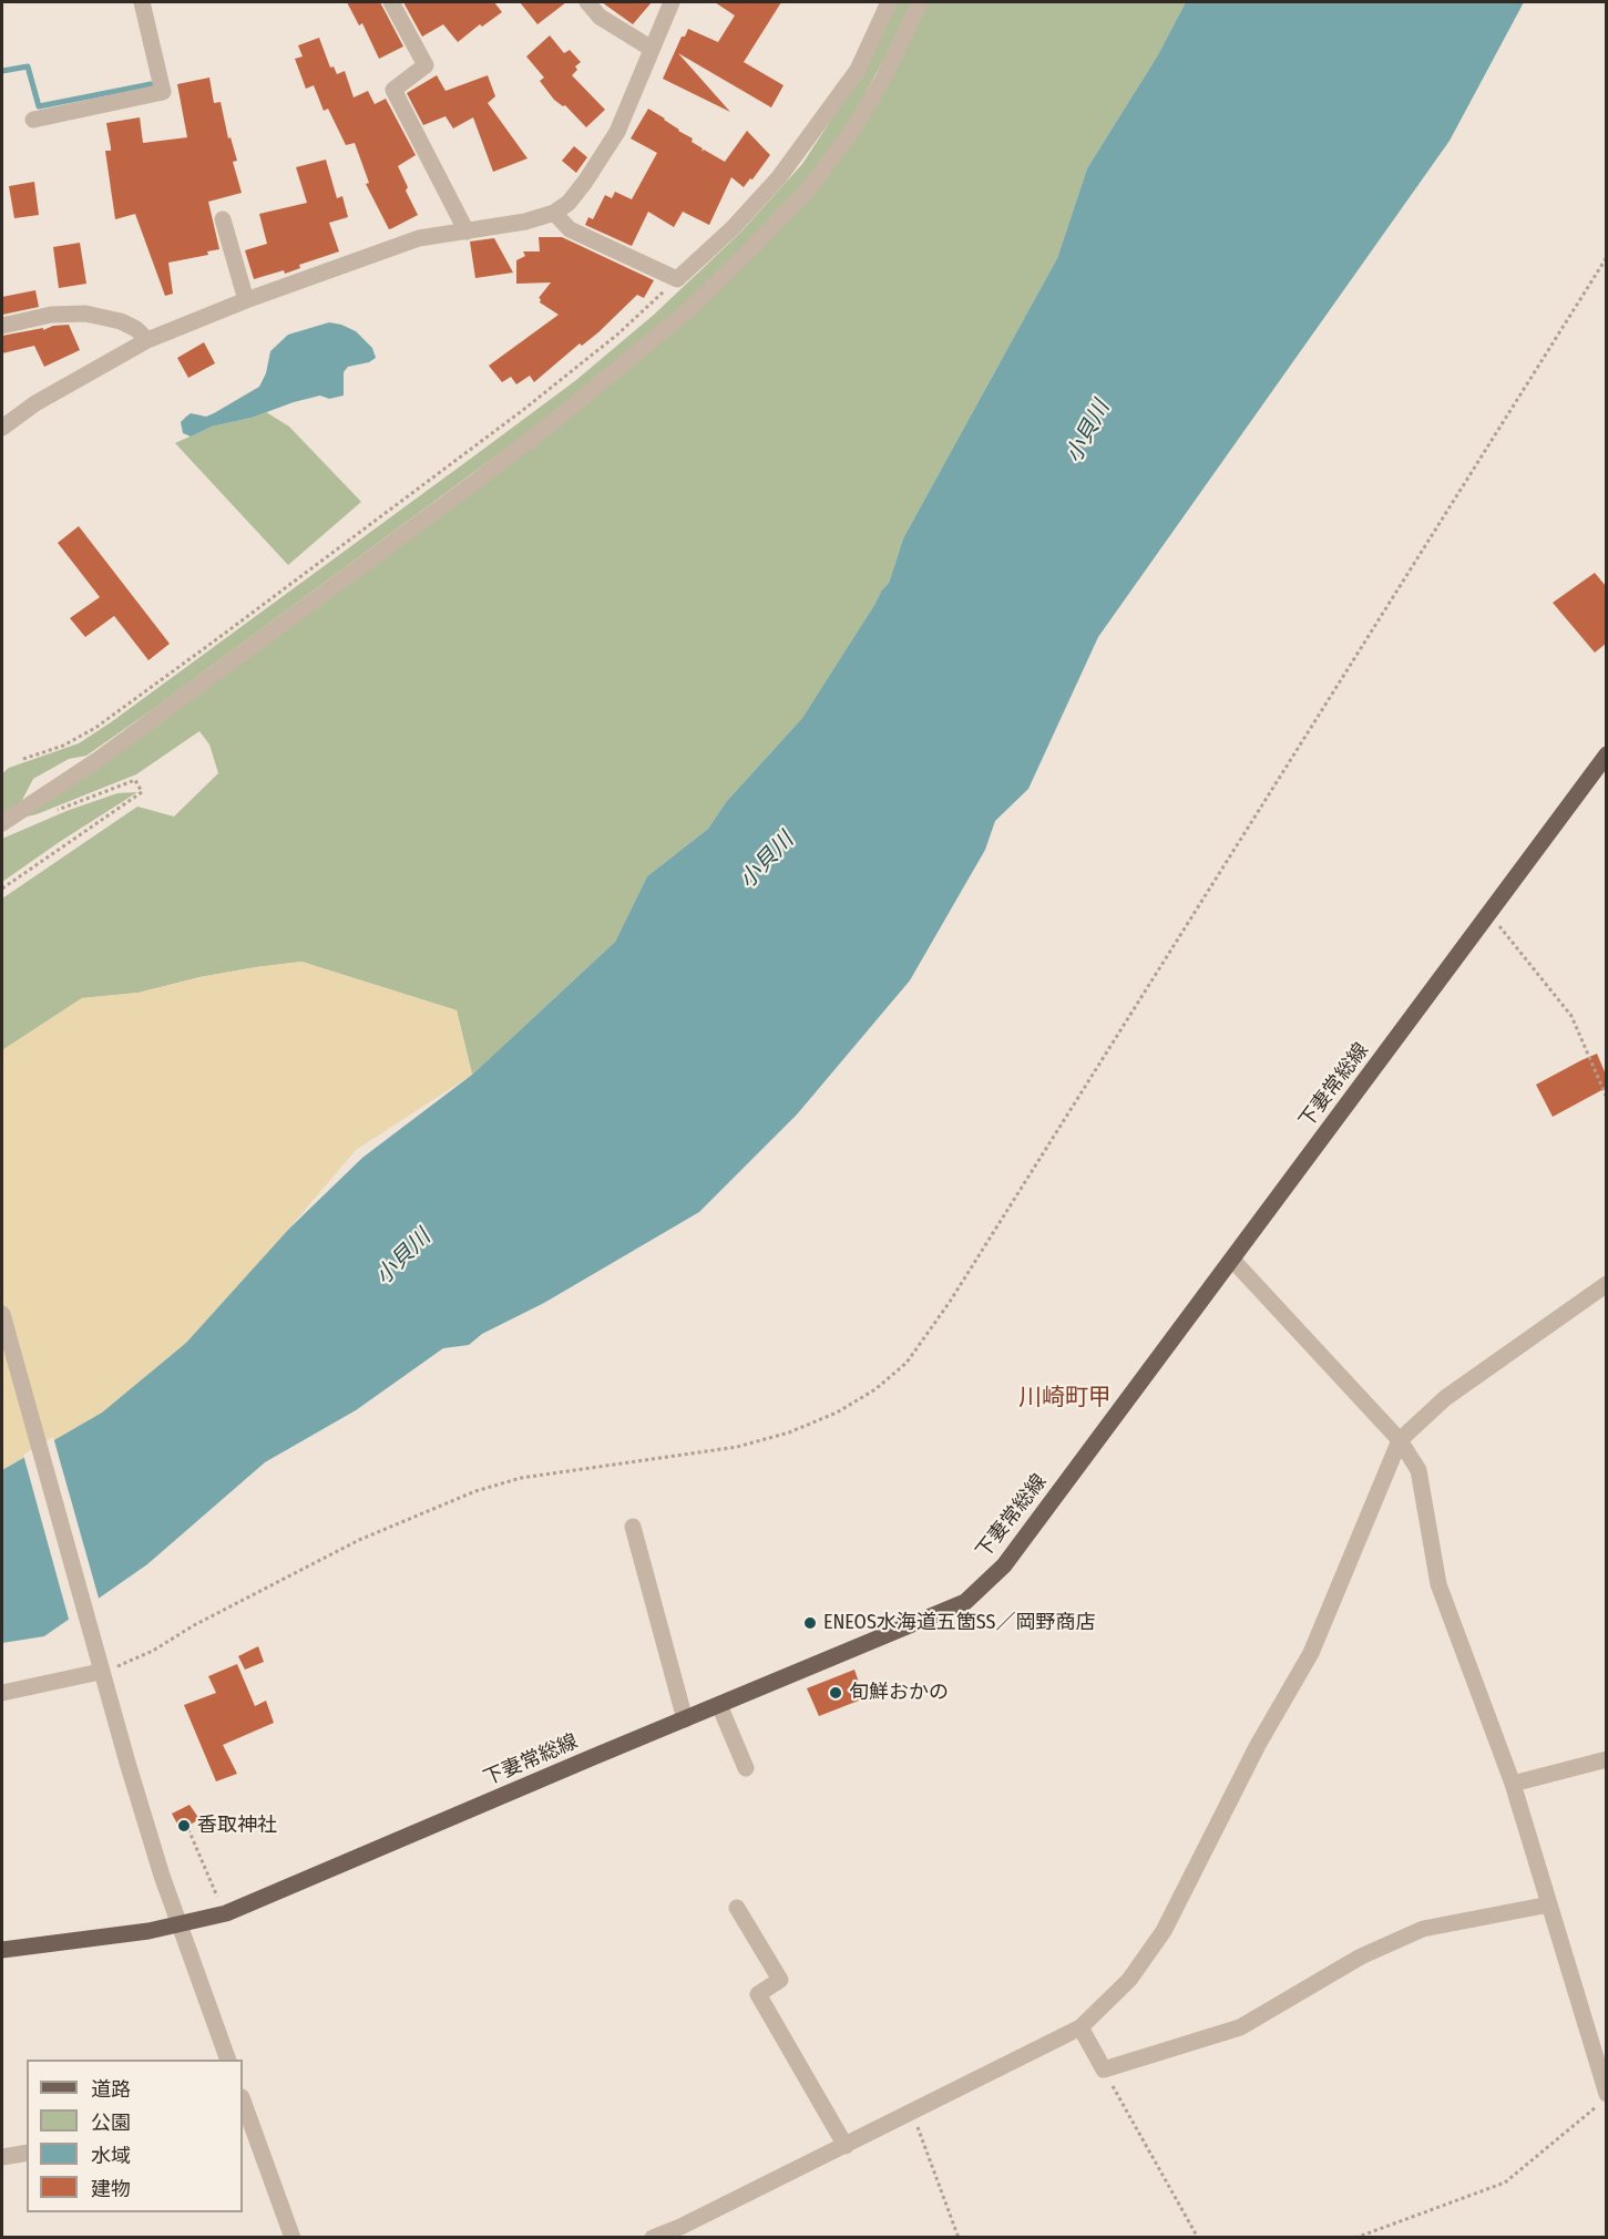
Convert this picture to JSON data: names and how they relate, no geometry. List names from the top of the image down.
{
  "streets": {
    "main road": ["下妻常総線"]
  },
  "districts": ["川崎町甲"],
  "water": ["小貝川"],
  "places": ["ENEOS水海道五箇SS／岡野商店", "旬鮮おかの", "香取神社"],
  "legend": [
    "道路",
    "公園",
    "水域",
    "建物"
  ]
}
